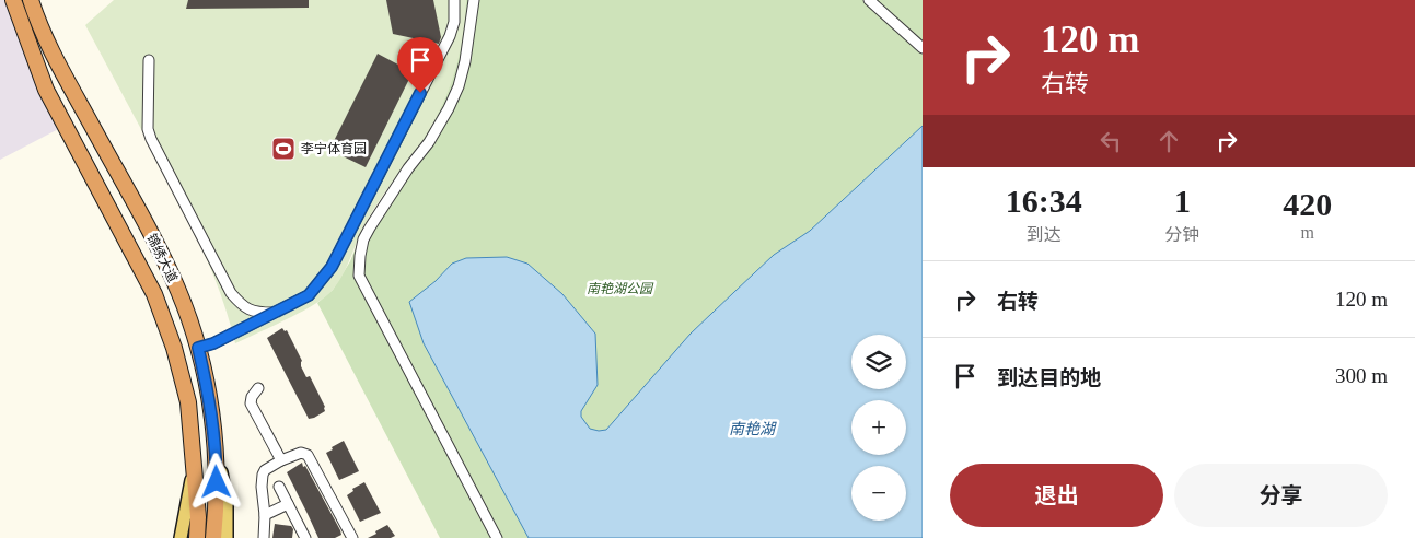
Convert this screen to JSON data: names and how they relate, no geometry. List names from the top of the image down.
{
  "streets": {
    "highway": ["锦绣大道"]
  },
  "water": ["南艳湖"],
  "parks": ["南艳湖公园"],
  "places": {
    "sports": ["李宁体育园"]
  },
  "page": {
    "turn": ["120 m", "右转"],
    "eta": [
      "16:34",
      "到达",
      "1",
      "分钟",
      "420",
      "m"
    ],
    "list": [
      {
        "name": "右转",
        "value": "120 m"
      },
      {
        "name": "到达目的地",
        "value": "300 m"
      }
    ],
    "map_buttons": ["+", "−"],
    "buttons": ["退出", "分享"]
  }
}
